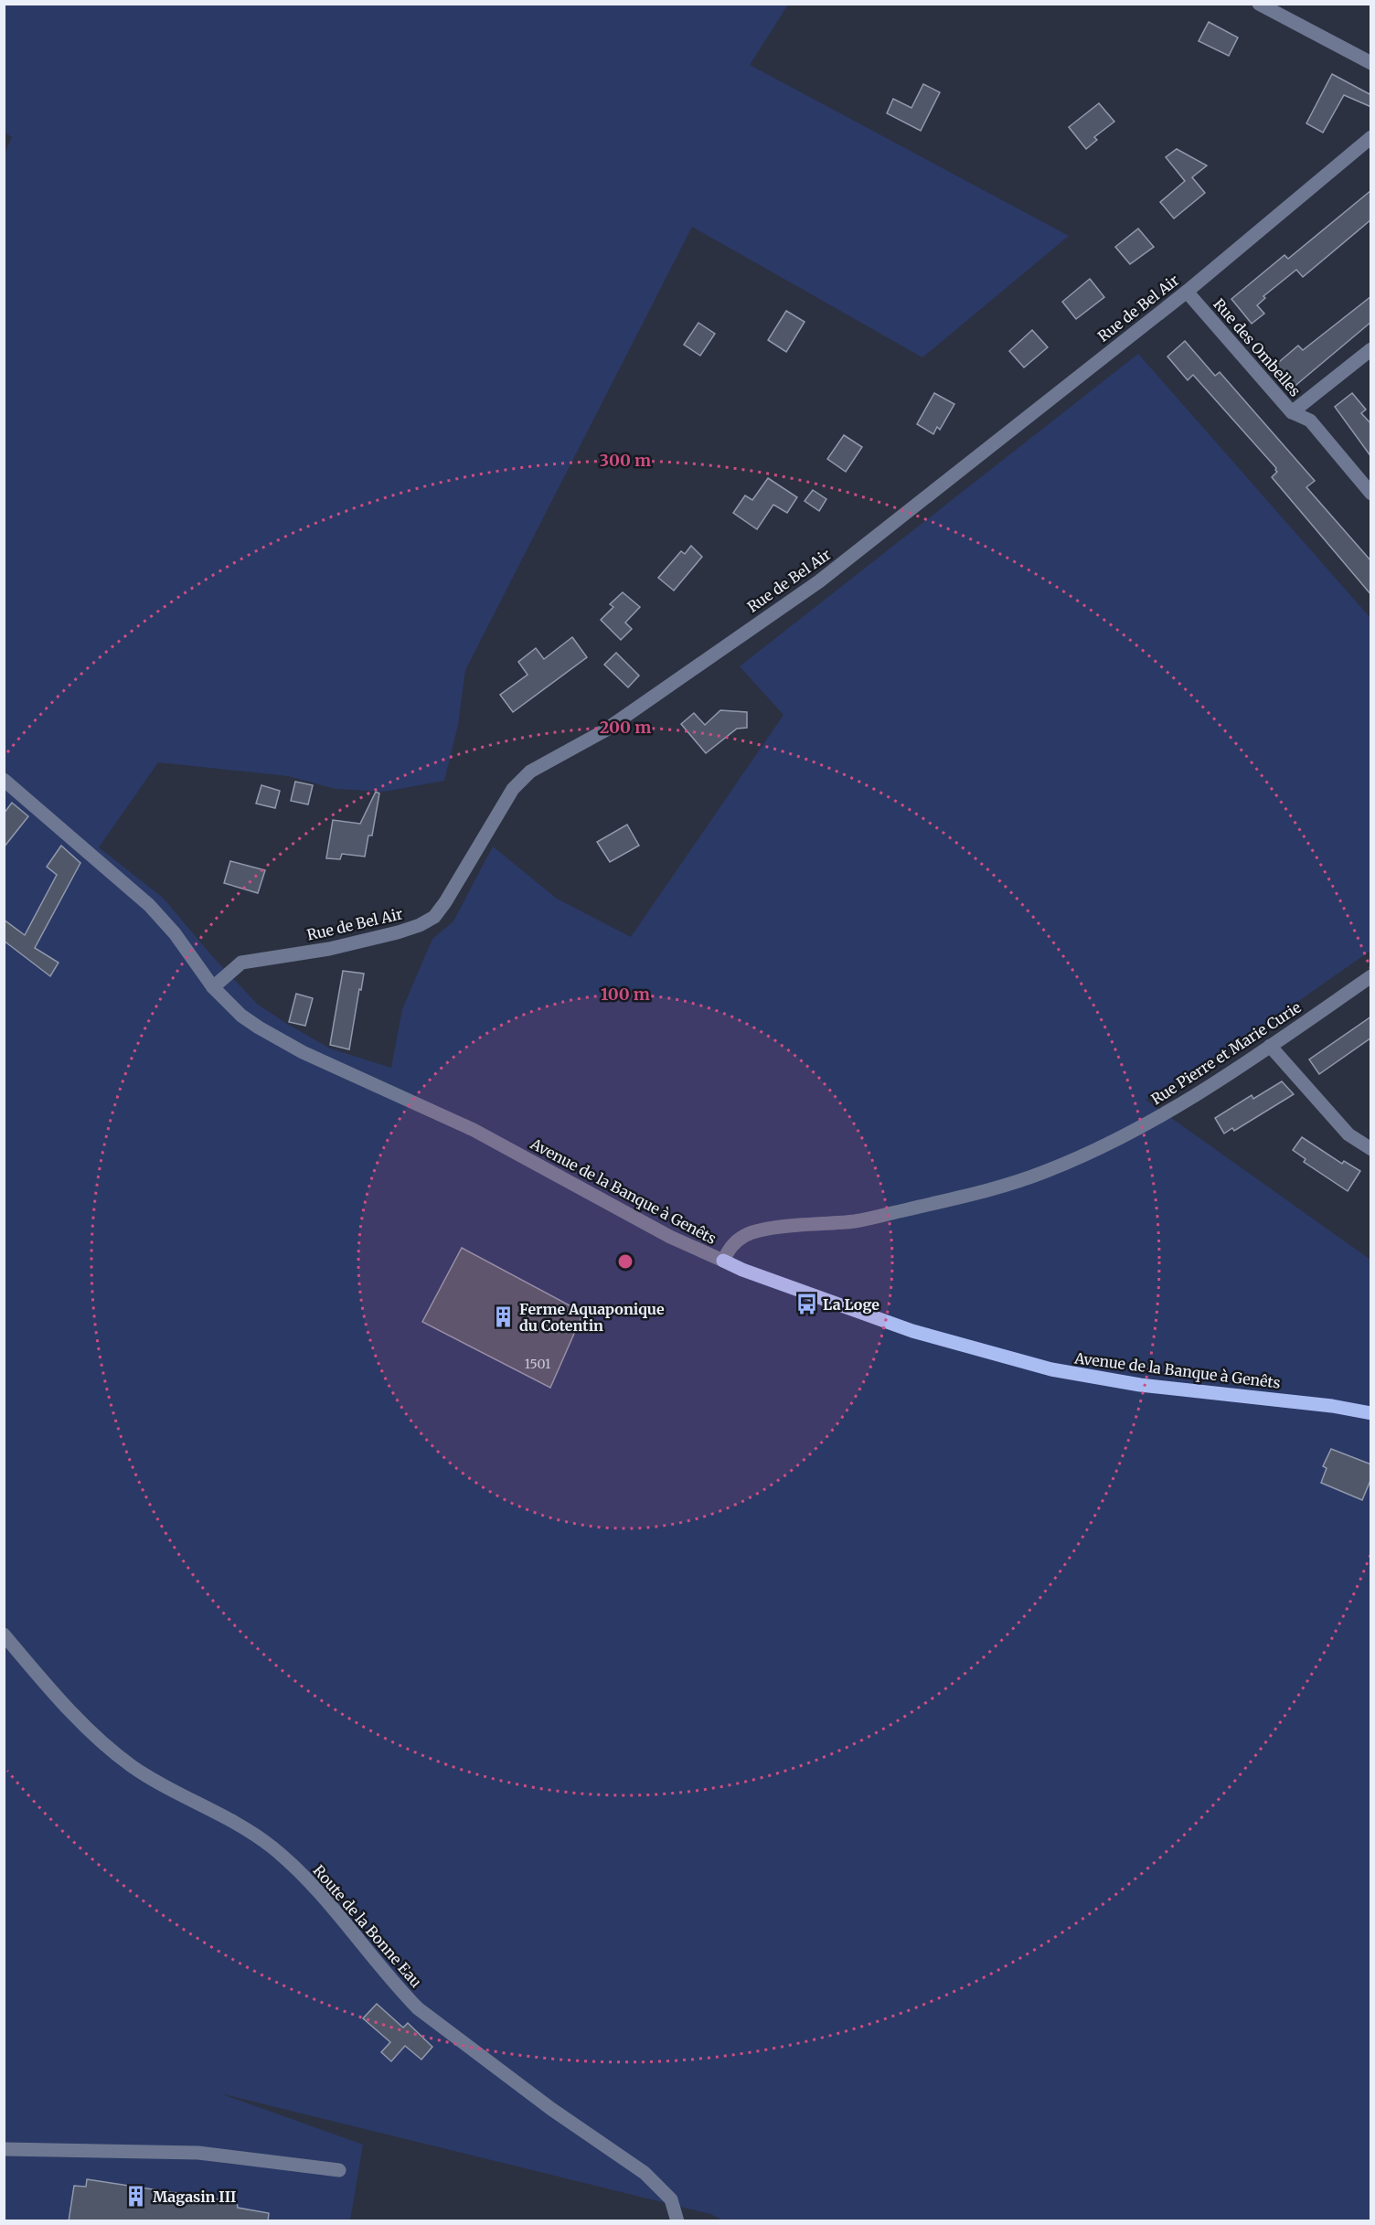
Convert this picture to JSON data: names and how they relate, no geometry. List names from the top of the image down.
{
  "streets": {
    "main road": ["Avenue de la Banque à Genêts"],
    "street": [
      "Rue de Bel Air",
      "Rue des Ombelles",
      "Rue Pierre et Marie Curie",
      "Route de la Bonne Eau"
    ]
  },
  "crossings": [
    ["Rue de Bel Air", "Rue des Ombelles"],
    ["Rue de Bel Air", "Avenue de la Banque à Genêts"],
    ["Rue Pierre et Marie Curie", "Avenue de la Banque à Genêts"]
  ],
  "places": {
    "bus stop": ["La Loge"],
    "building": ["Ferme Aquaponique du Cotentin", "Magasin III"]
  },
  "house_numbers": ["1501"],
  "rings": ["300 m", "200 m", "100 m"]
}
